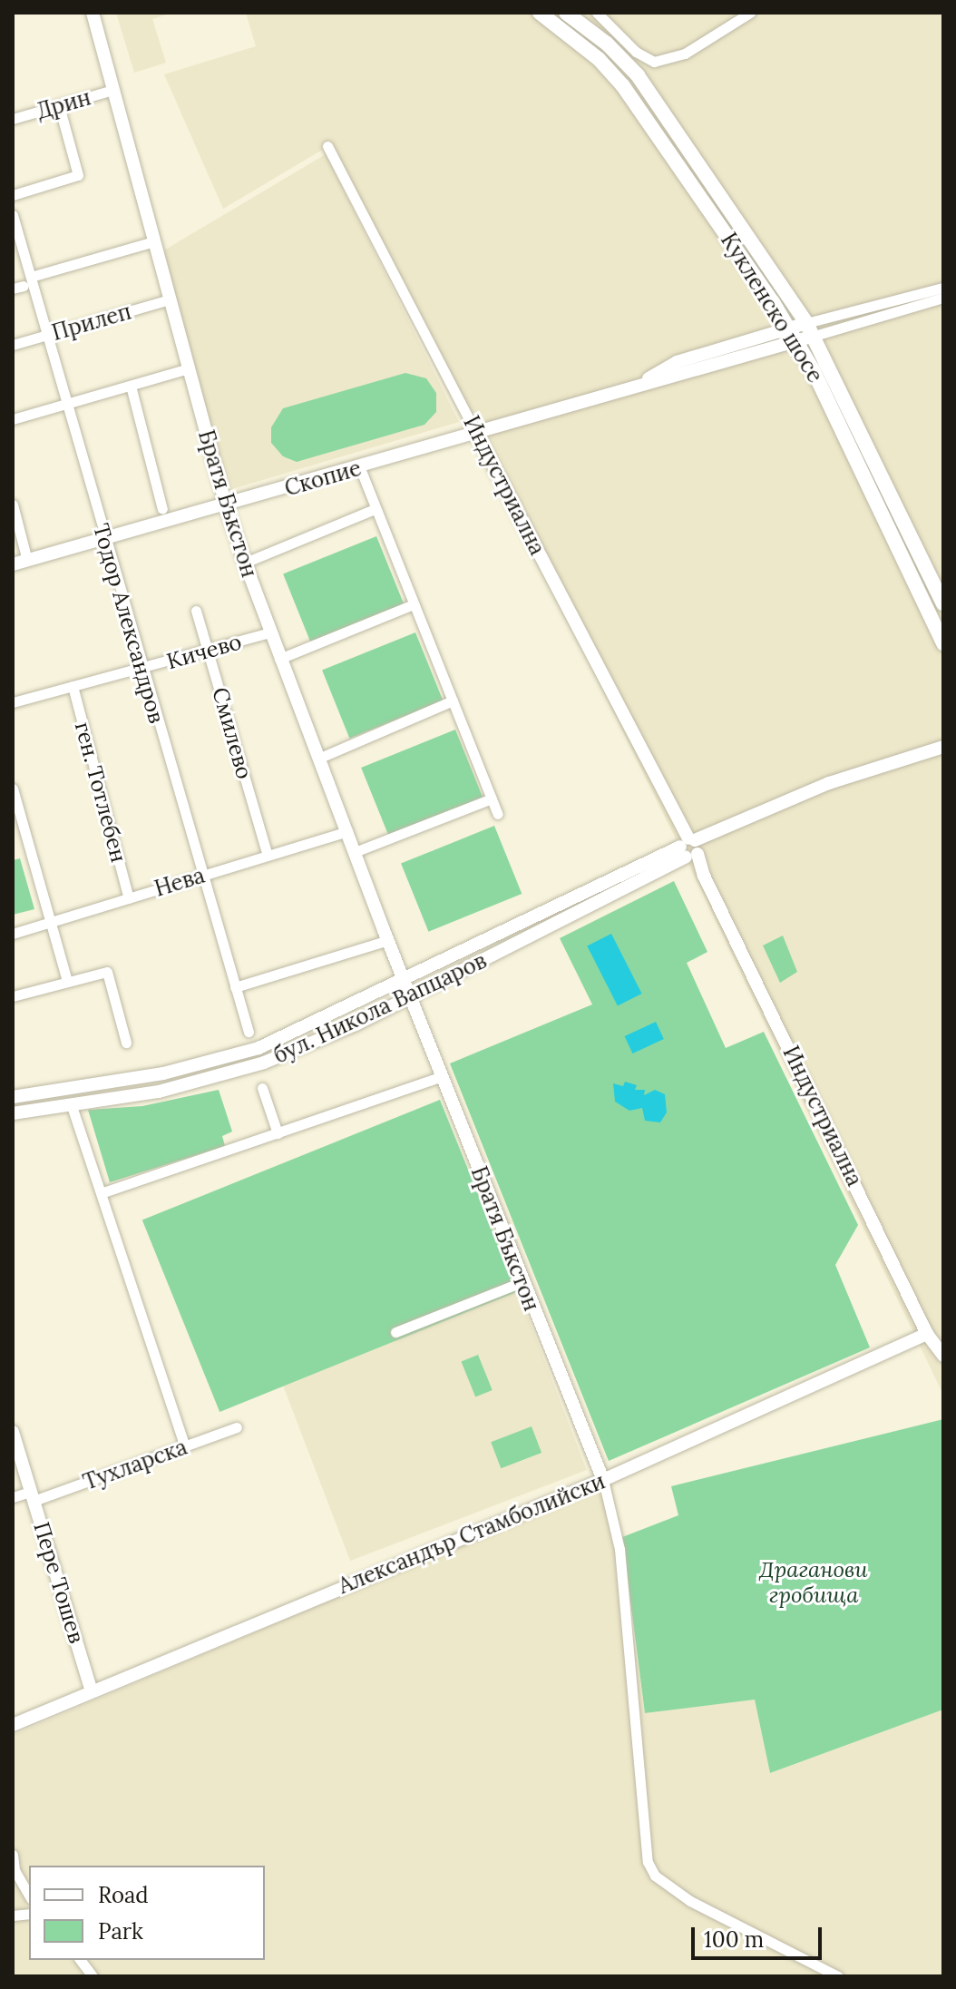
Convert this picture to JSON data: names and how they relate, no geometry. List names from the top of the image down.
{
  "streets": {
    "main road": ["Кукленско шосе"],
    "street": [
      "Дрин",
      "Прилеп",
      "Скопие",
      "Индустриална",
      "Братя Бъкстон",
      "Тодор Александров",
      "Кичево",
      "Смилево",
      "ген. Тотлебен",
      "Нева",
      "бул. Никола Вапцаров",
      "Тухларска",
      "Александър Стамболийски",
      "Пере Тошев"
    ]
  },
  "crossings": [
    ["Дрин", "Братя Бъкстон"],
    ["Кукленско шосе", "Скопие"],
    ["Прилеп", "Братя Бъкстон"],
    ["Прилеп", "Тодор Александров"],
    ["Скопие", "Индустриална"],
    ["Скопие", "Братя Бъкстон"],
    ["Скопие", "Тодор Александров"],
    ["Индустриална", "бул. Никола Вапцаров"],
    ["Индустриална", "Александър Стамболийски"],
    ["Братя Бъкстон", "Кичево"],
    ["Братя Бъкстон", "Нева"],
    ["Братя Бъкстон", "бул. Никола Вапцаров"],
    ["Братя Бъкстон", "Александър Стамболийски"],
    ["Тодор Александров", "Кичево"],
    ["Тодор Александров", "Нева"],
    ["Кичево", "Смилево"],
    ["Кичево", "ген. Тотлебен"],
    ["Смилево", "Нева"],
    ["ген. Тотлебен", "Нева"],
    ["Тухларска", "Пере Тошев"],
    ["Александър Стамболийски", "Пере Тошев"]
  ],
  "parks": ["Драганови гробища"],
  "legend": ["Road", "Park"],
  "scale_bar": "100 m"
}
